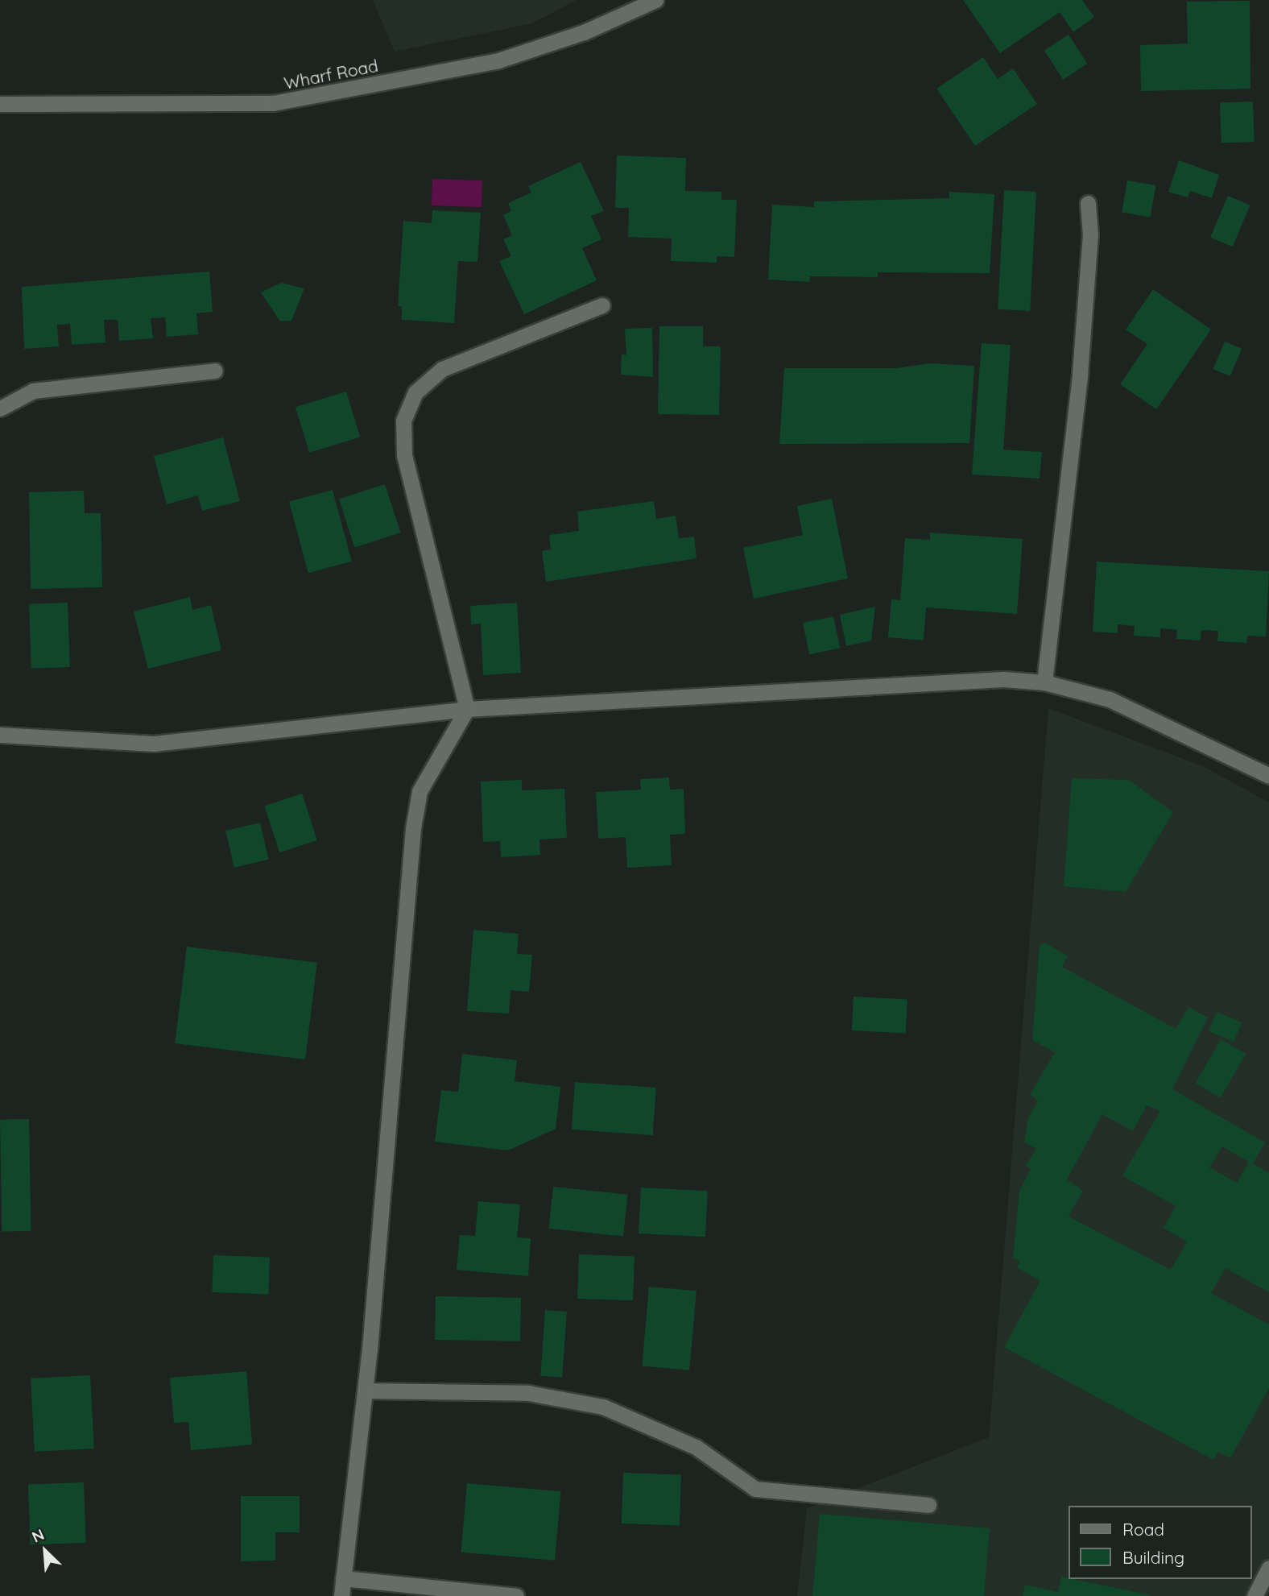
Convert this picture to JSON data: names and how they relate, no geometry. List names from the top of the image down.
{
  "streets": {
    "street": ["Wharf Road"]
  },
  "legend": ["Road", "Building"],
  "north": "top left"
}
